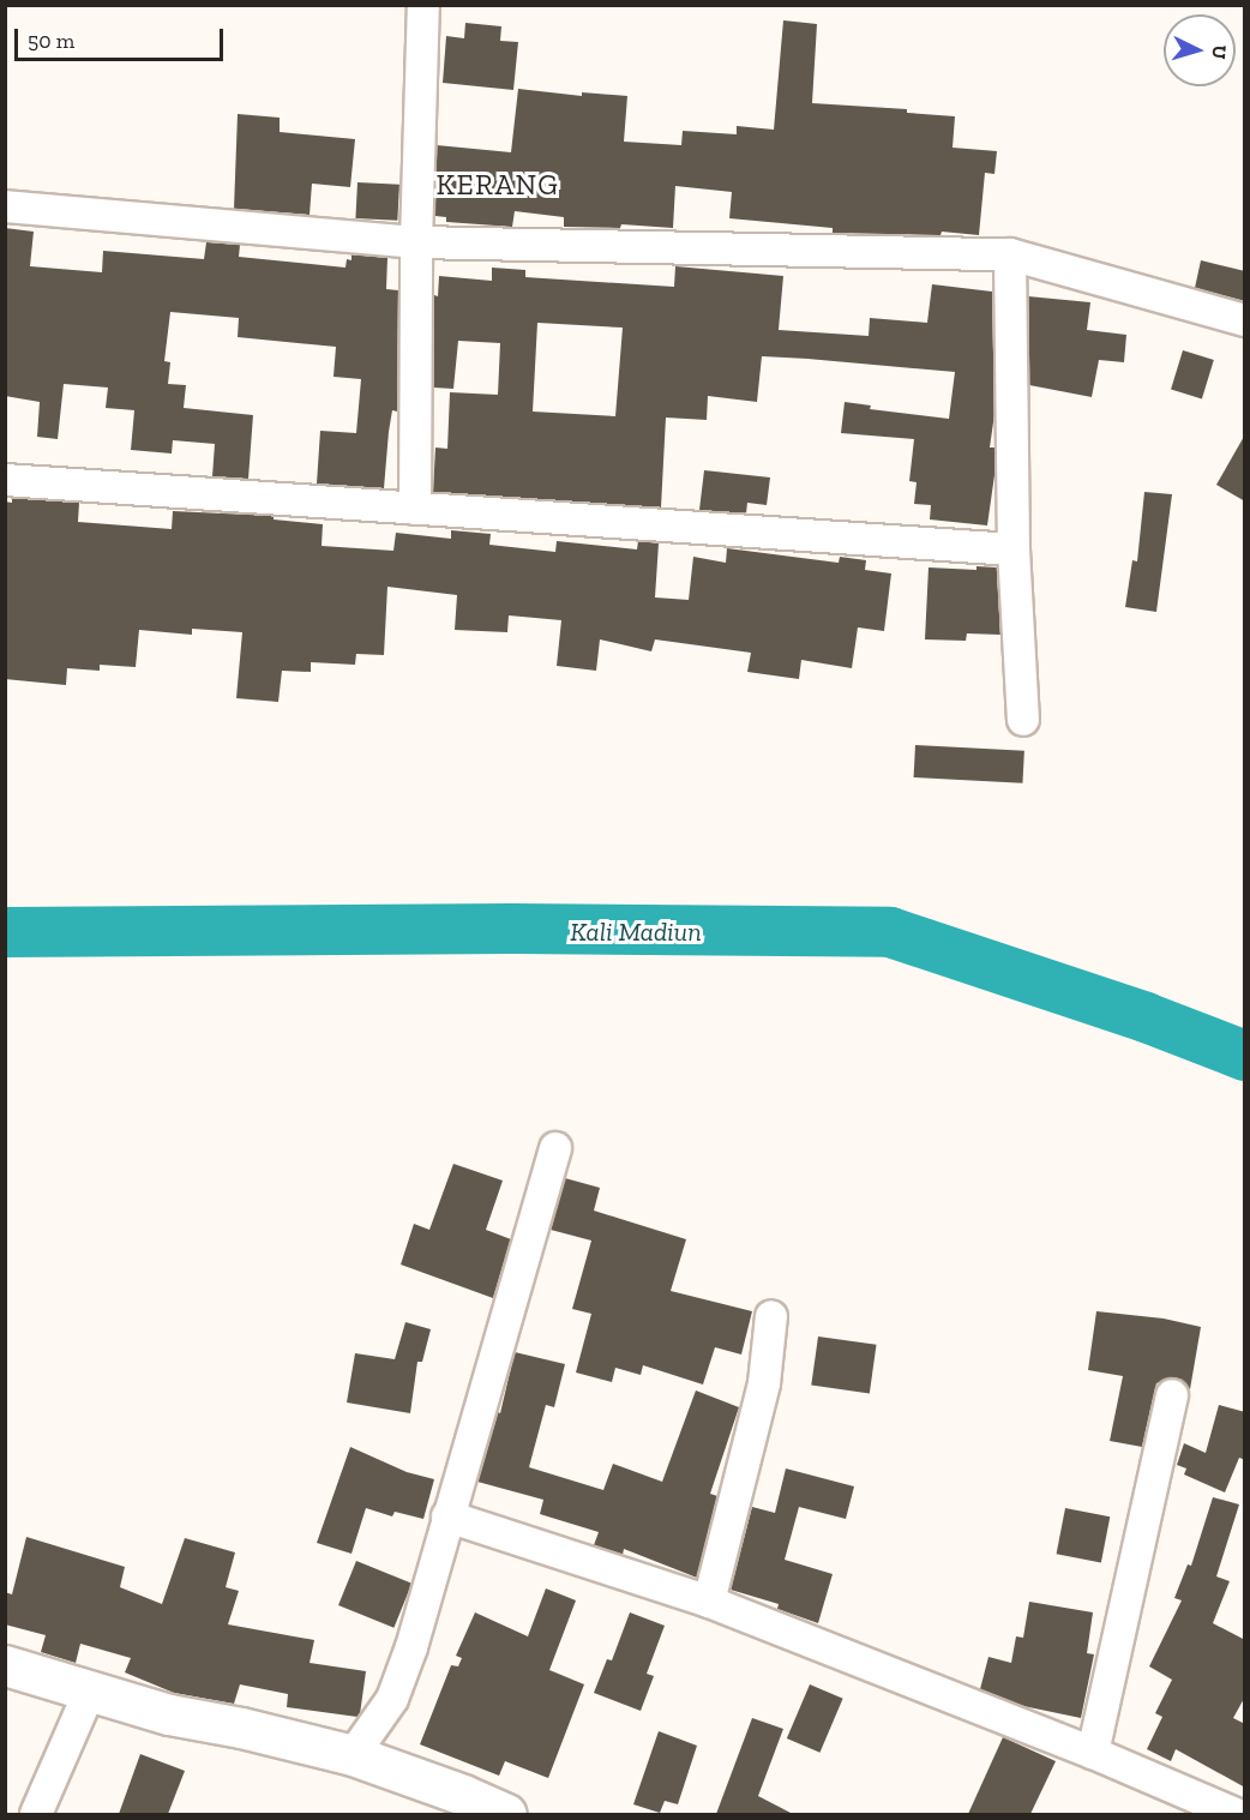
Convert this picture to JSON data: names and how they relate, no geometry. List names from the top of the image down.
{
  "districts": ["KERANG"],
  "water": ["Kali Madiun"],
  "scale_bar": "50 m",
  "north": "right"
}
